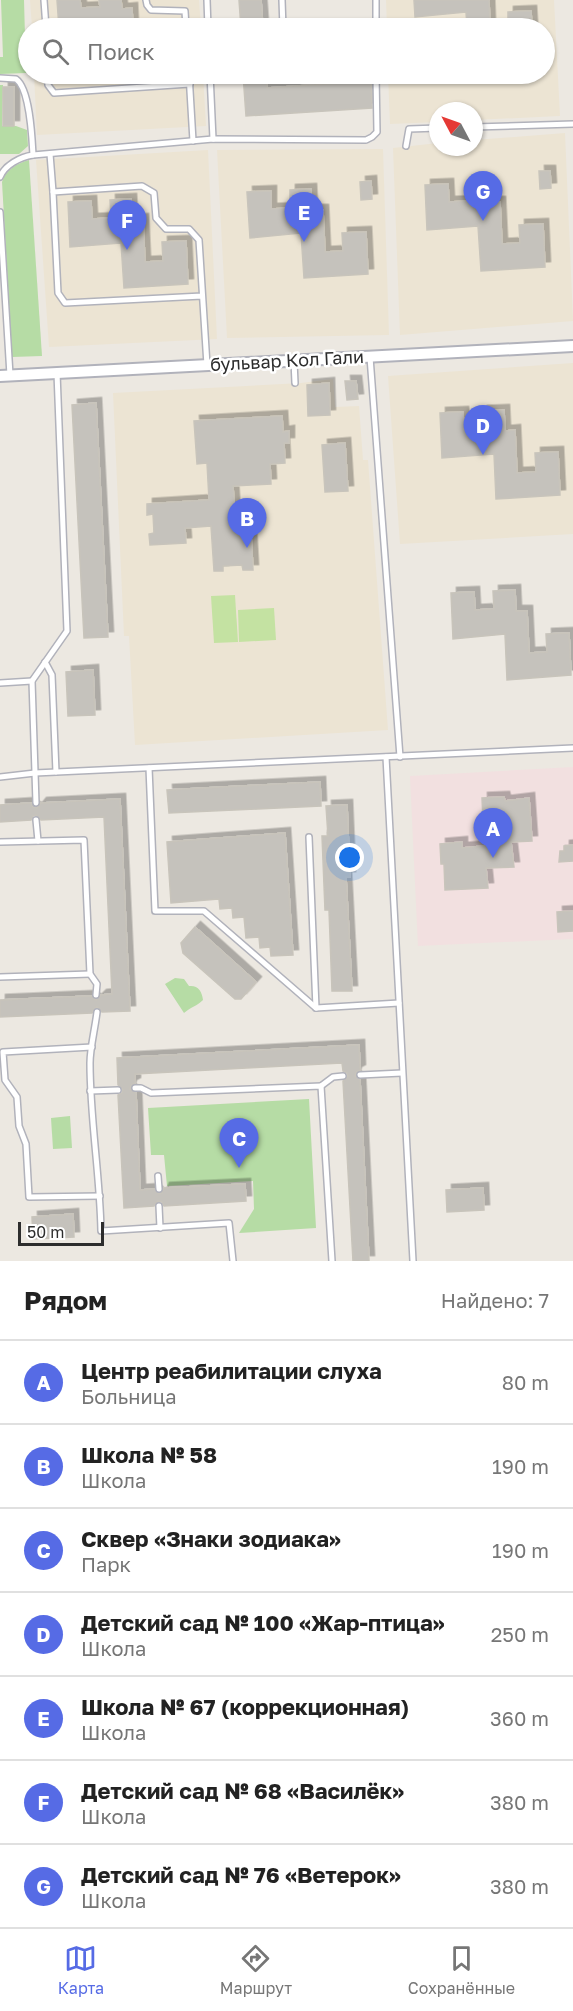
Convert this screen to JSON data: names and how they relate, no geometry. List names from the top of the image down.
{
  "streets": {
    "street": ["бульвар Кол Гали"]
  },
  "scale_bar": "50 m",
  "north": "top left",
  "page": {
    "search": "Поиск",
    "pins": [
      "G",
      "E",
      "F",
      "D",
      "B",
      "A",
      "C"
    ],
    "scale": "50 m",
    "heading": ["Рядом", "Найдено: 7"],
    "list": [
      {
        "mark": "A",
        "name": "Центр реабилитации слуха",
        "note": "Больница",
        "value": "80 m"
      },
      {
        "mark": "B",
        "name": "Школа № 58",
        "note": "Школа",
        "value": "190 m"
      },
      {
        "mark": "C",
        "name": "Сквер «Знаки зодиака»",
        "note": "Парк",
        "value": "190 m"
      },
      {
        "mark": "D",
        "name": "Детский сад № 100 «Жар-птица»",
        "note": "Школа",
        "value": "250 m"
      },
      {
        "mark": "E",
        "name": "Школа № 67 (коррекционная)",
        "note": "Школа",
        "value": "360 m"
      },
      {
        "mark": "F",
        "name": "Детский сад № 68 «Василёк»",
        "note": "Школа",
        "value": "380 m"
      },
      {
        "mark": "G",
        "name": "Детский сад № 76 «Ветерок»",
        "note": "Школа",
        "value": "380 m"
      }
    ],
    "nav": ["Карта", "Маршрут", "Сохранённые"]
  }
}
